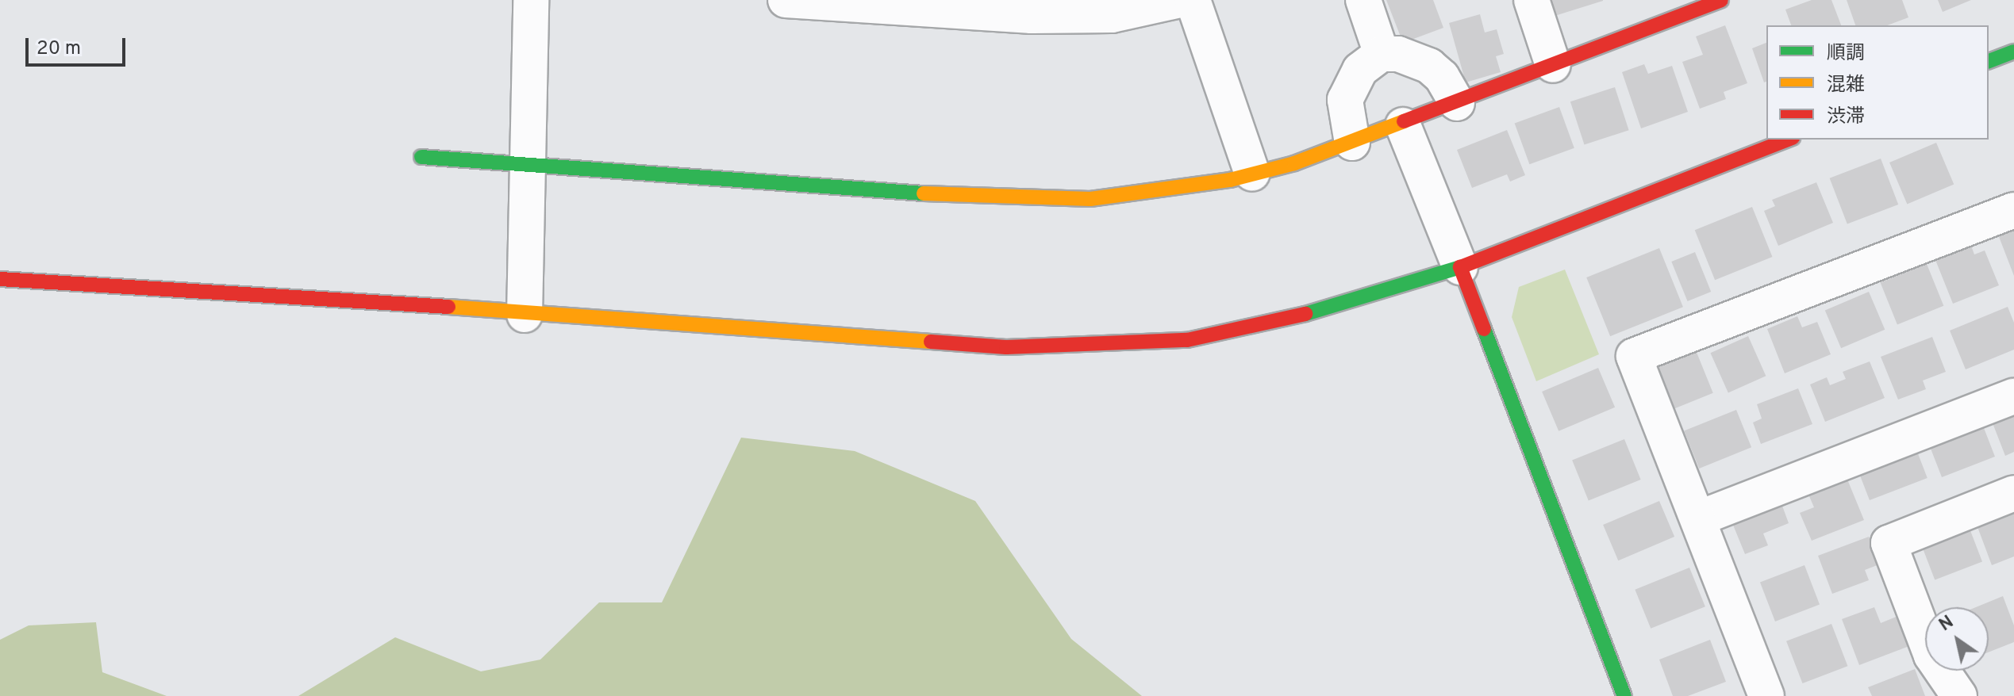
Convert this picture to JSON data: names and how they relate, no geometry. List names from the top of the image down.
{
  "legend": ["順調", "混雑", "渋滞"],
  "scale_bar": "20 m",
  "north": "top left"
}
